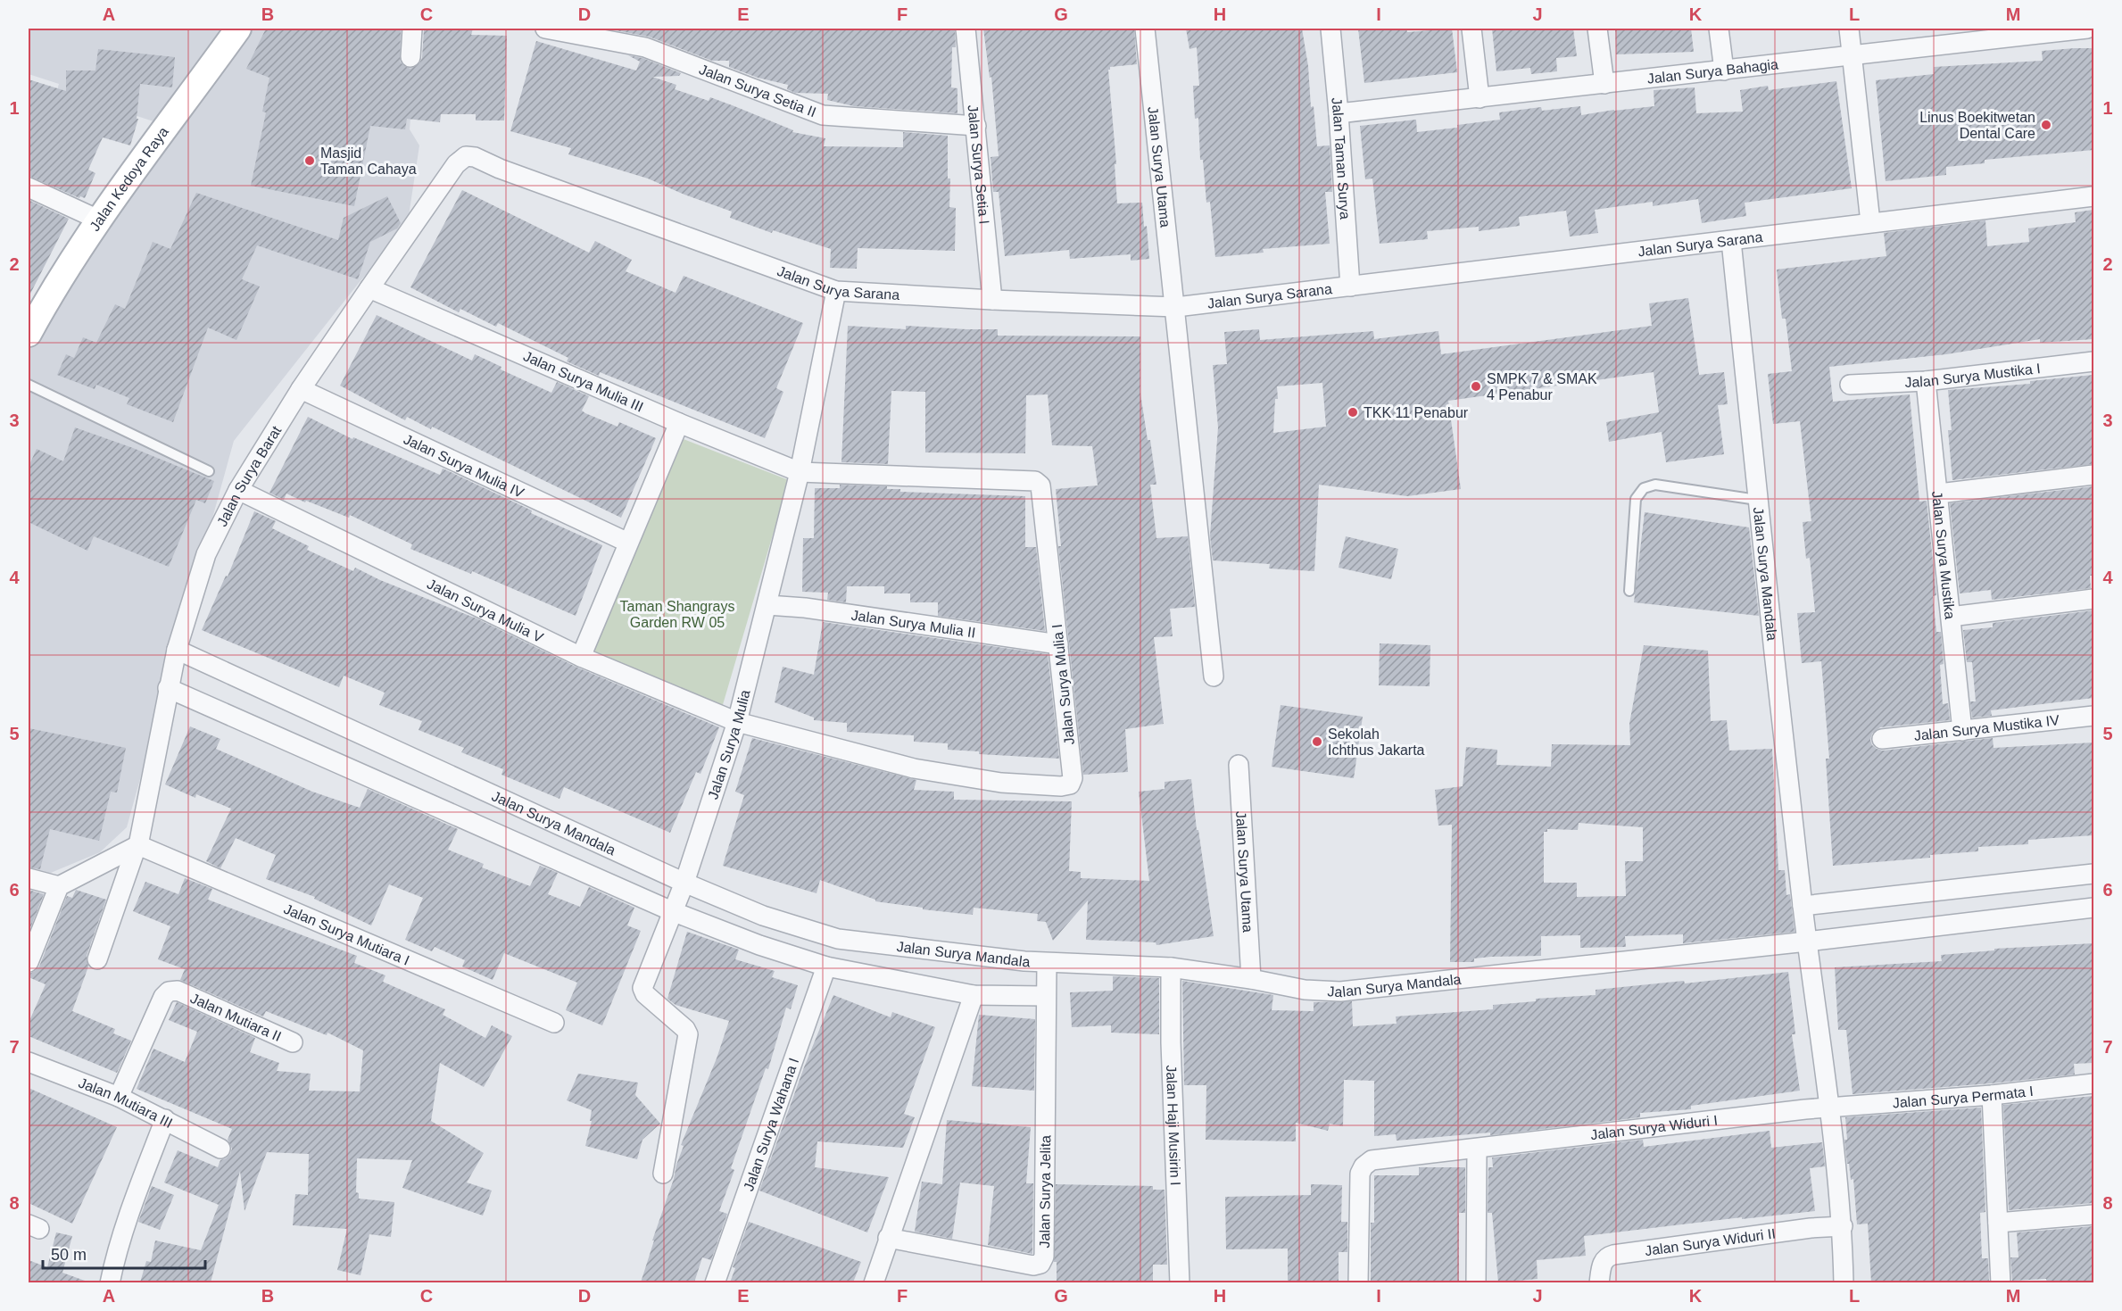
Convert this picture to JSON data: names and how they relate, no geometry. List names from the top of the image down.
{
  "streets": {
    "street": [
      "Jalan Surya Bahagia",
      "Jalan Surya Setia II",
      "Jalan Taman Surya",
      "Jalan Surya Setia I",
      "Jalan Surya Utama",
      "Jalan Kedoya Raya",
      "Jalan Surya Sarana",
      "Jalan Surya Mustika I",
      "Jalan Surya Mulia III",
      "Jalan Surya Mulia IV",
      "Jalan Surya Barat",
      "Jalan Surya Mustika",
      "Jalan Surya Mandala",
      "Jalan Surya Mulia V",
      "Jalan Surya Mulia II",
      "Jalan Surya Mulia I",
      "Jalan Surya Mustika IV",
      "Jalan Surya Mulia",
      "Jalan Surya Mutiara I",
      "Jalan Mutiara II",
      "Jalan Surya Permata I",
      "Jalan Mutiara III",
      "Jalan Surya Wahana I",
      "Jalan Haji Musirin I",
      "Jalan Surya Widuri I",
      "Jalan Surya Jelita",
      "Jalan Surya Widuri II"
    ]
  },
  "crossings": [
    ["Jalan Surya Bahagia", "Jalan Taman Surya"],
    ["Jalan Surya Setia II", "Jalan Surya Setia I"],
    ["Jalan Taman Surya", "Jalan Surya Sarana"],
    ["Jalan Surya Setia I", "Jalan Surya Sarana"],
    ["Jalan Surya Utama", "Jalan Surya Sarana"],
    ["Jalan Surya Utama", "Jalan Surya Mandala"],
    ["Jalan Surya Sarana", "Jalan Surya Barat"],
    ["Jalan Surya Sarana", "Jalan Surya Mandala"],
    ["Jalan Surya Sarana", "Jalan Surya Mulia"],
    ["Jalan Surya Mustika I", "Jalan Surya Mustika"],
    ["Jalan Surya Mulia III", "Jalan Surya Barat"],
    ["Jalan Surya Mulia III", "Jalan Surya Mulia I"],
    ["Jalan Surya Mulia III", "Jalan Surya Mulia"],
    ["Jalan Surya Mulia IV", "Jalan Surya Barat"],
    ["Jalan Surya Barat", "Jalan Surya Mandala"],
    ["Jalan Surya Barat", "Jalan Surya Mulia V"],
    ["Jalan Surya Barat", "Jalan Surya Mutiara I"],
    ["Jalan Surya Mustika", "Jalan Surya Mustika IV"],
    ["Jalan Surya Mandala", "Jalan Surya Mulia"],
    ["Jalan Surya Mandala", "Jalan Surya Permata I"],
    ["Jalan Surya Mandala", "Jalan Haji Musirin I"],
    ["Jalan Surya Mandala", "Jalan Surya Widuri I"],
    ["Jalan Surya Mandala", "Jalan Surya Jelita"],
    ["Jalan Surya Mandala", "Jalan Surya Widuri II"],
    ["Jalan Surya Mulia V", "Jalan Surya Mulia I"],
    ["Jalan Surya Mulia V", "Jalan Surya Mulia"],
    ["Jalan Surya Mulia II", "Jalan Surya Mulia I"],
    ["Jalan Surya Mulia II", "Jalan Surya Mulia"],
    ["Jalan Surya Mulia I", "Jalan Surya Mulia"],
    ["Jalan Mutiara II", "Jalan Mutiara III"],
    ["Jalan Surya Permata I", "Jalan Surya Widuri I"]
  ],
  "parks": ["Taman Shangrays Garden RW 05"],
  "places": [
    "Linus Boekitwetan Dental Care",
    "Masjid Taman Cahaya",
    "SMPK 7 & SMAK 4 Penabur",
    "TKK 11 Penabur",
    "Sekolah Ichthus Jakarta"
  ],
  "scale_bar": "50 m",
  "grid": {
    "columns": [
      "A",
      "B",
      "C",
      "D",
      "E",
      "F",
      "G",
      "H",
      "I",
      "J",
      "K",
      "L",
      "M"
    ],
    "rows": [
      "1",
      "2",
      "3",
      "4",
      "5",
      "6",
      "7",
      "8"
    ]
  }
}
